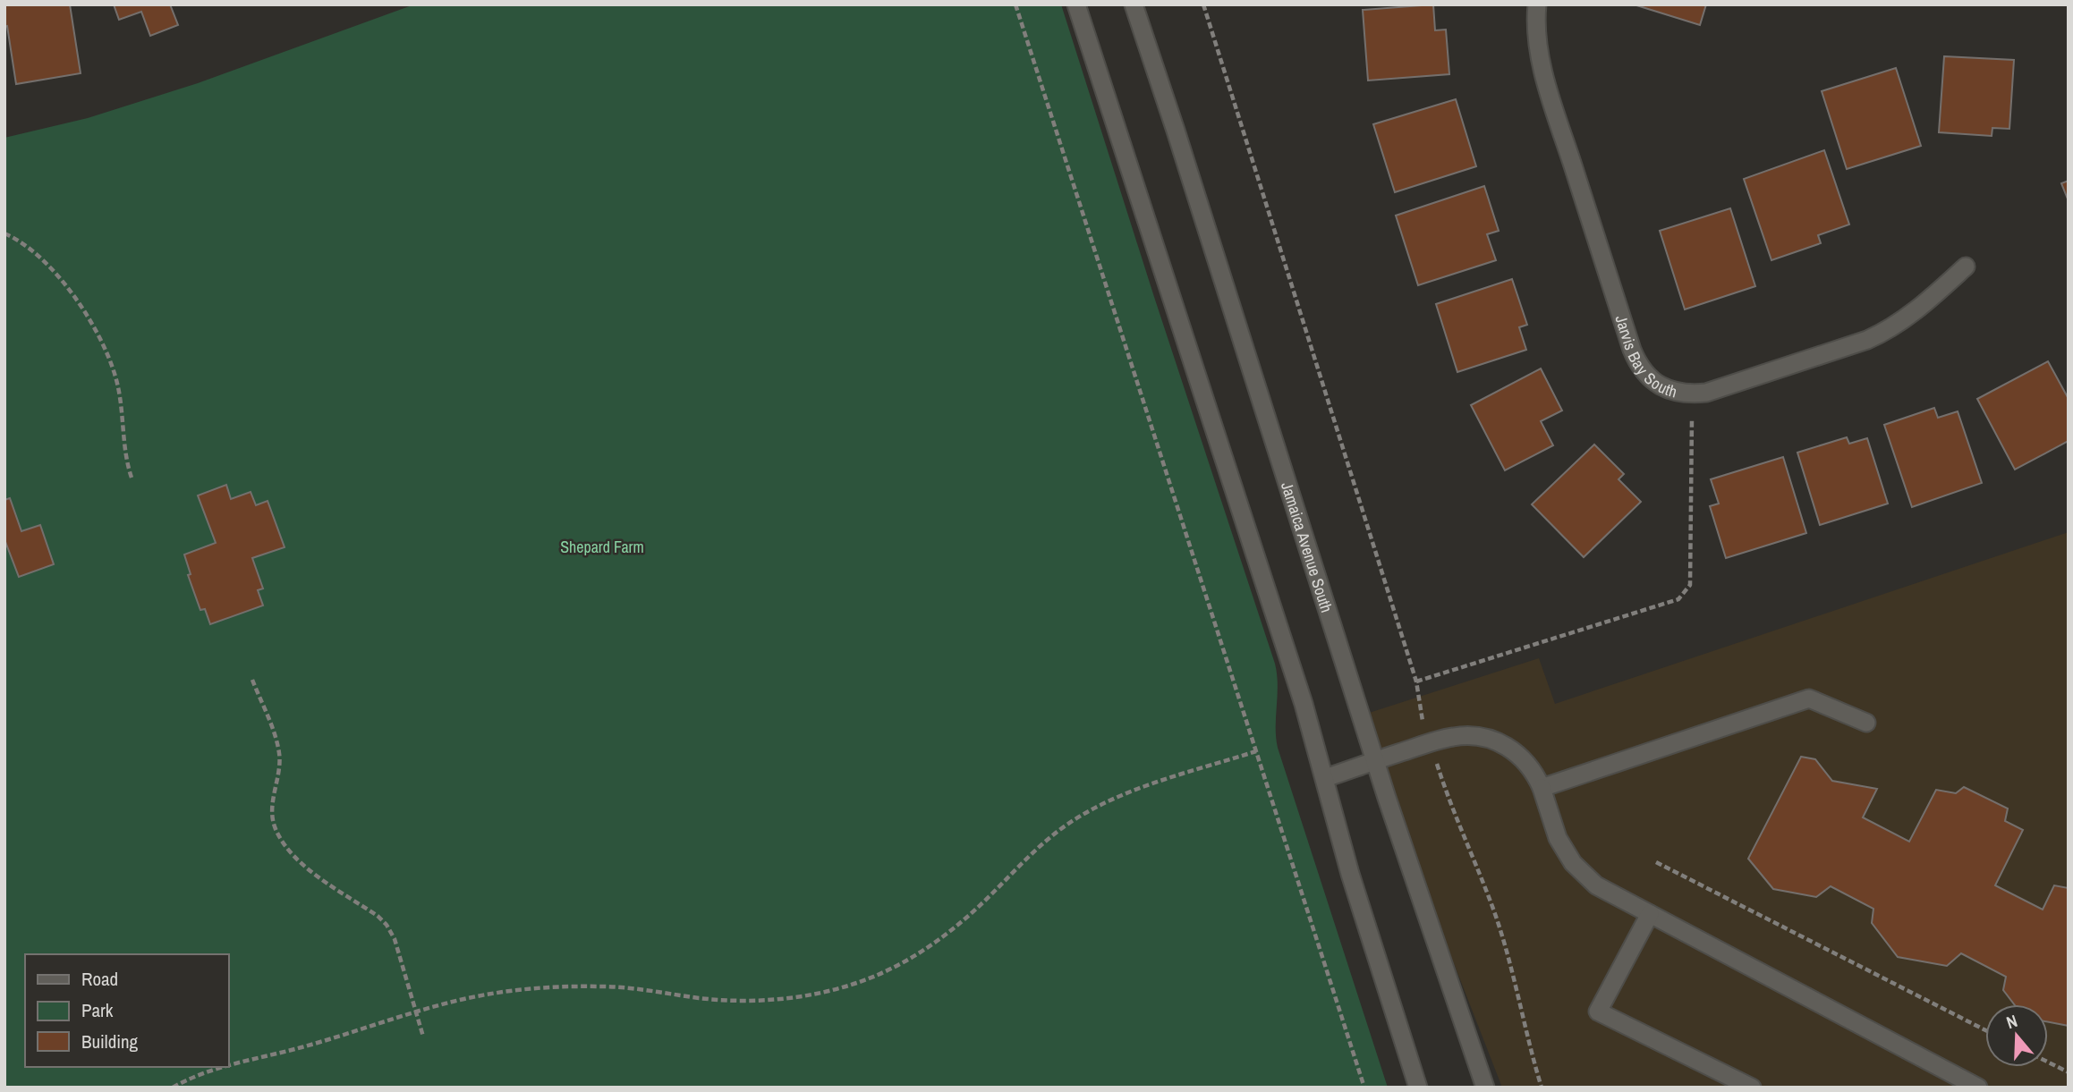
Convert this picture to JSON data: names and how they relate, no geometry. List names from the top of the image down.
{
  "streets": {
    "street": ["Jarvis Bay South", "Jamaica Avenue South"]
  },
  "parks": ["Shepard Farm"],
  "legend": ["Road", "Park", "Building"],
  "north": "top"
}
